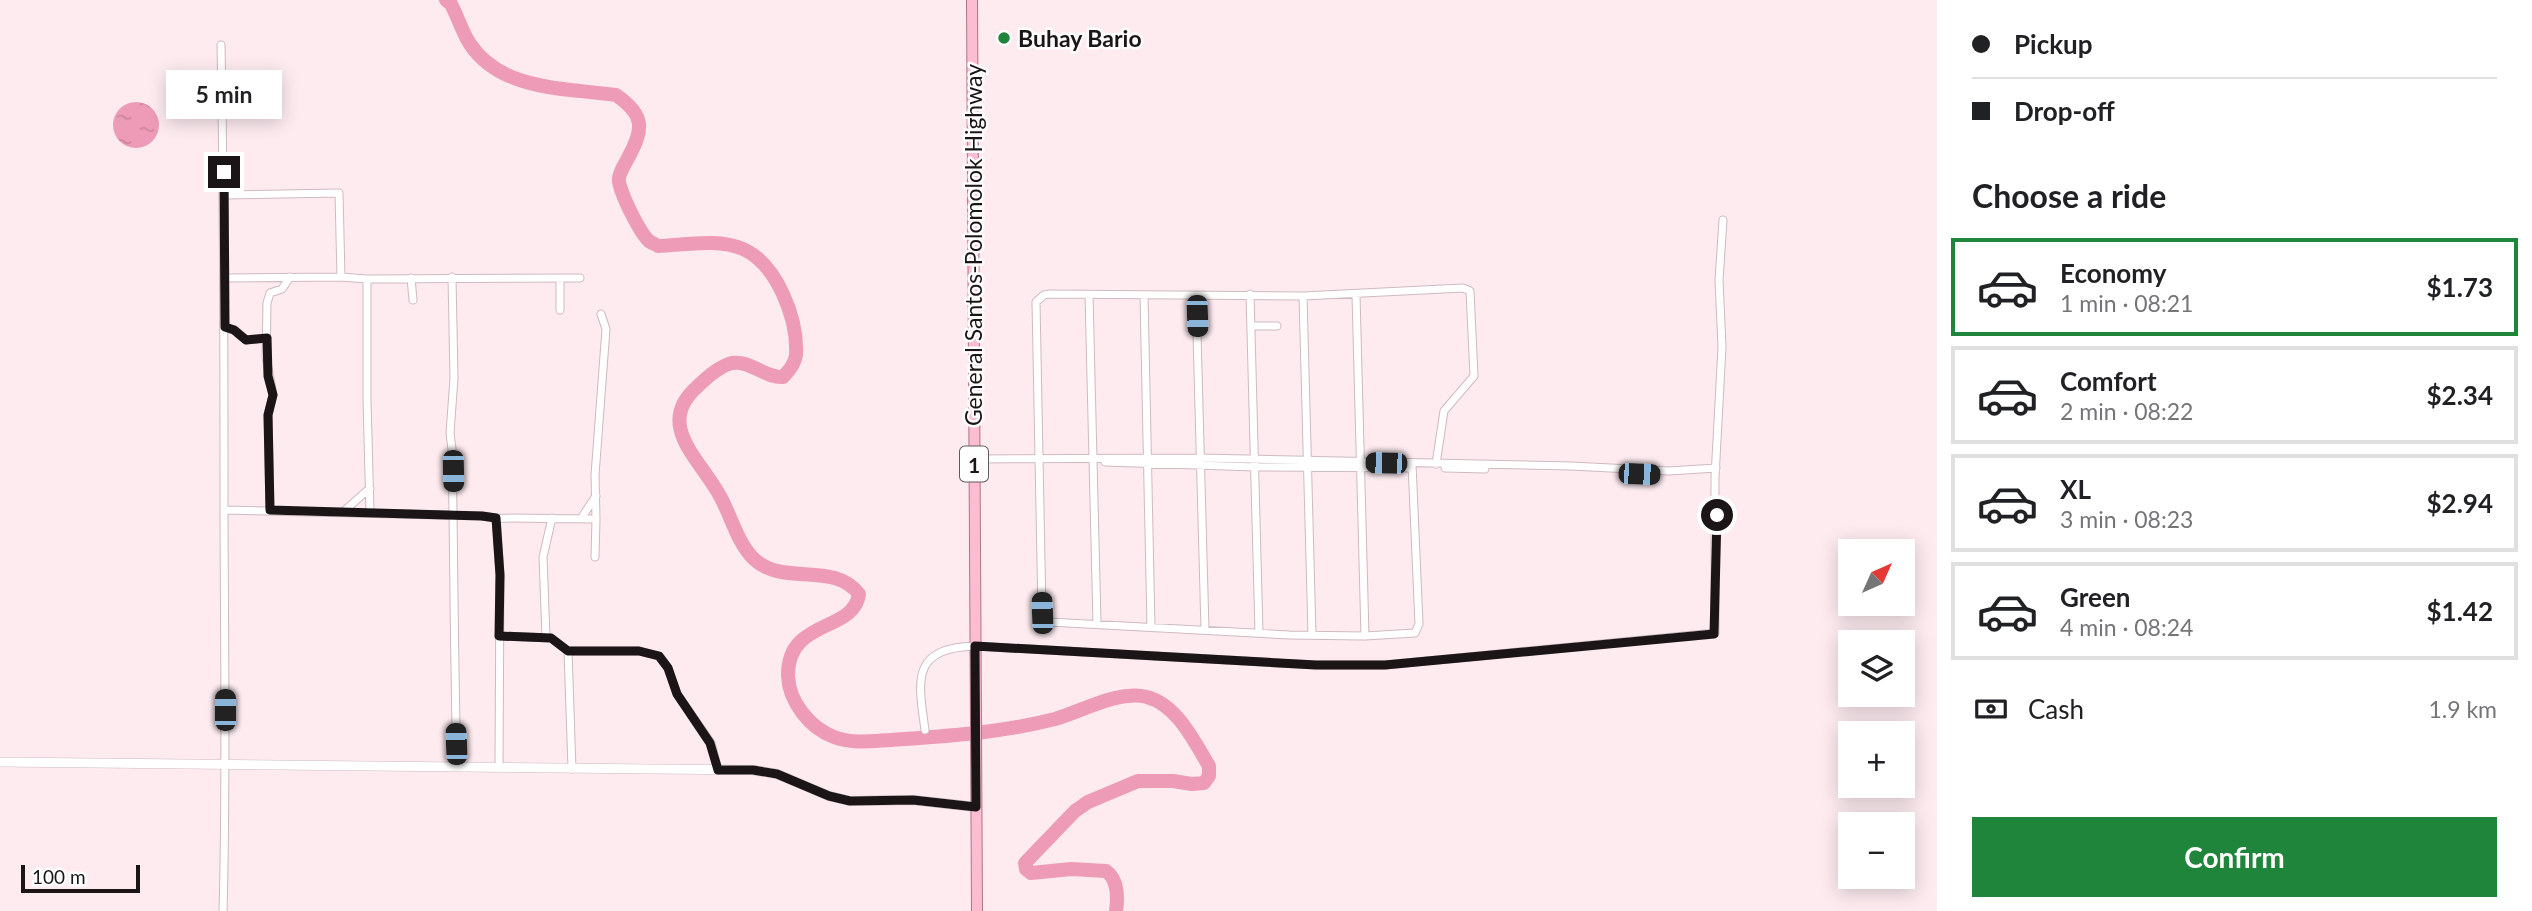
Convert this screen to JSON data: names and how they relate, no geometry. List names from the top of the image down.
{
  "streets": {
    "highway": ["General Santos-Polomolok Highway", "1"]
  },
  "places": ["Buhay Bario"],
  "scale_bar": "100 m",
  "north": "top right",
  "page": {
    "banner": ["Pickup", "Drop-off"],
    "bubble": "5 min",
    "heading": "Choose a ride",
    "list": [
      {
        "name": "Economy",
        "note": "1 min · 08:21",
        "value": "$1.73"
      },
      {
        "name": "Comfort",
        "note": "2 min · 08:22",
        "value": "$2.34"
      },
      {
        "name": "XL",
        "note": "3 min · 08:23",
        "value": "$2.94"
      },
      {
        "name": "Green",
        "note": "4 min · 08:24",
        "value": "$1.42"
      }
    ],
    "map_buttons": ["+", "−"],
    "pay": ["Cash", "1.9 km"],
    "buttons": "Confirm",
    "scale": "100 m"
  }
}
